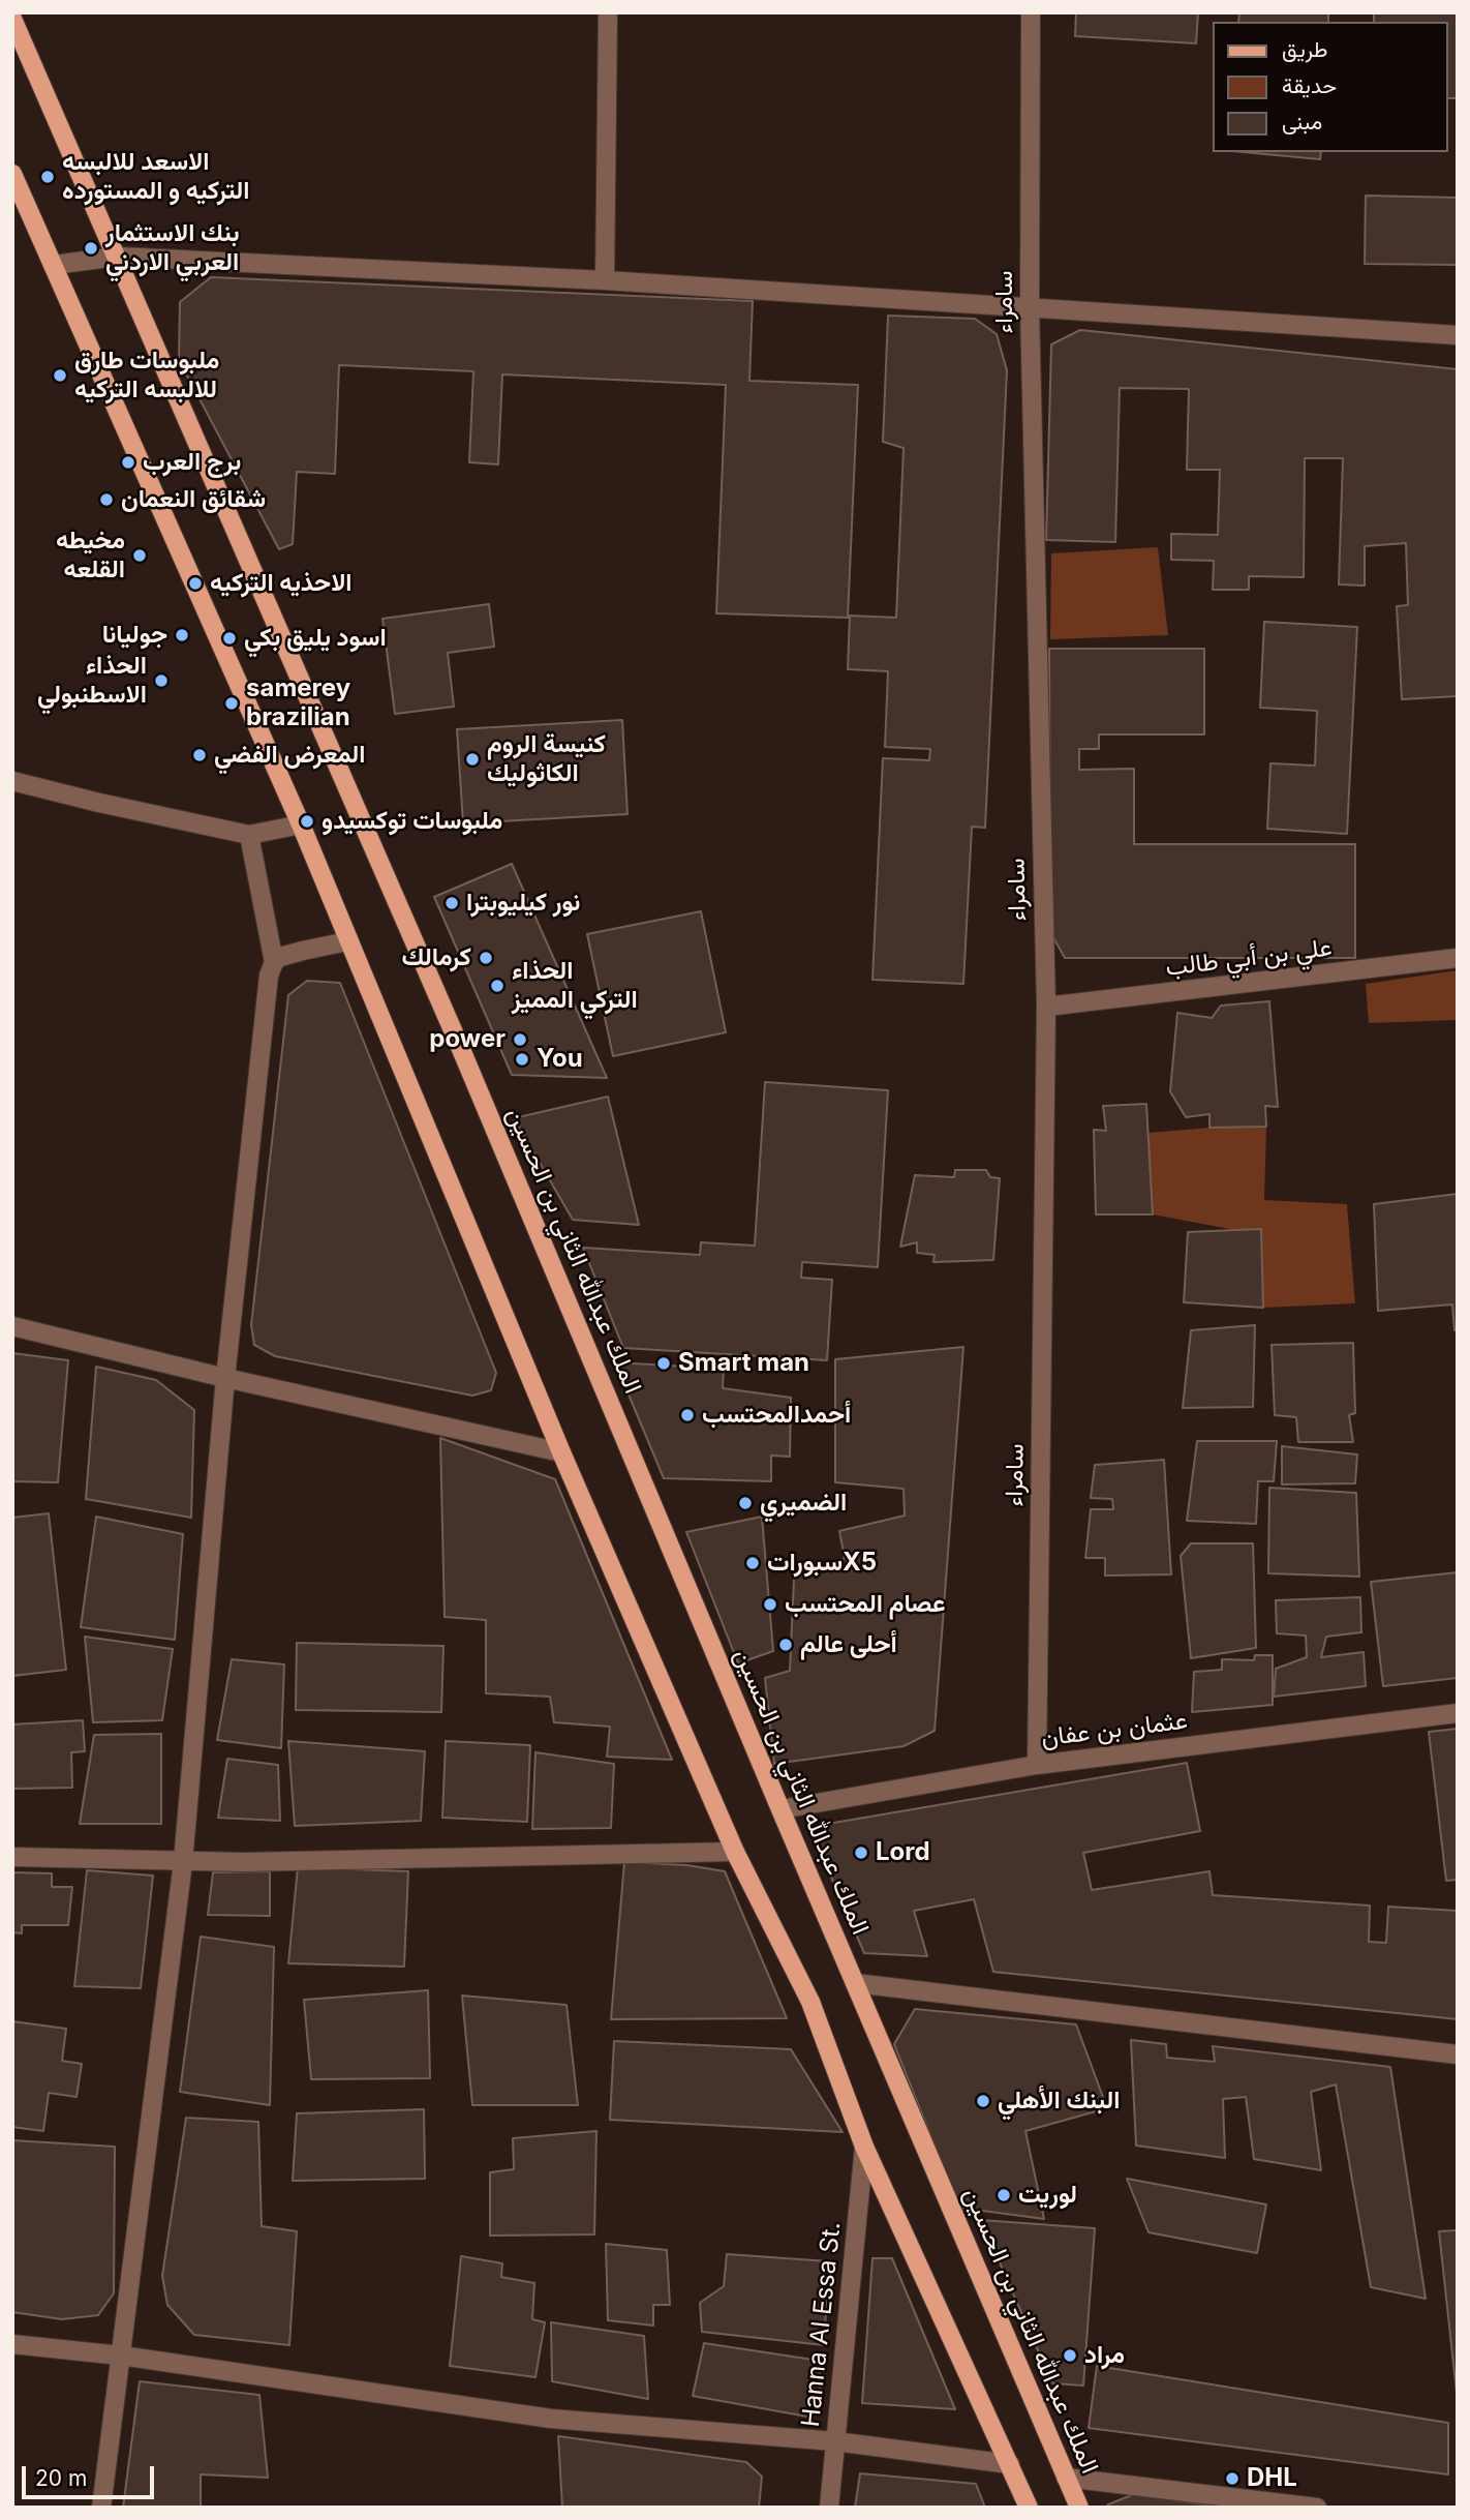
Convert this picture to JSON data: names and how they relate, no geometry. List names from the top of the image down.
{
  "streets": {
    "main road": ["الملك عبدالله الثاني بن الحسين"],
    "street": [
      "سامراء",
      "علي بن أبي طالب",
      "عثمان بن عفان",
      "Hanna Al Essa St."
    ]
  },
  "crossings": [
    ["سامراء", "علي بن أبي طالب"],
    ["سامراء", "عثمان بن عفان"],
    ["الملك عبدالله الثاني بن الحسين", "عثمان بن عفان"]
  ],
  "places": [
    "الاسعد للالبسه التركيه و المستورده",
    "بنك الاستثمار العربي الاردني",
    "ملبوسات طارق للالبسه التركيه",
    "برج العرب",
    "شقائق النعمان",
    "مخيطه القلعه",
    "الاحذيه التركيه",
    "جوليانا",
    "اسود يليق بكي",
    "الحذاء الاسطنبولي",
    "samerey brazilian",
    "المعرض الفضي",
    "كنيسة الروم الكاثوليك",
    "ملبوسات توكسيدو",
    "نور كيليوبترا",
    "كرمالك",
    "الحذاء التركي المميز",
    "power",
    "You",
    "Smart man",
    "أحمدالمحتسب",
    "الضميري",
    "سبوراتX5",
    "عصام المحتسب",
    "أحلى عالم",
    "Lord",
    "البنك الأهلي",
    "لوريت",
    "مراد",
    "DHL"
  ],
  "legend": ["طريق", "حديقة", "مبنى"],
  "scale_bar": "20 m"
}
